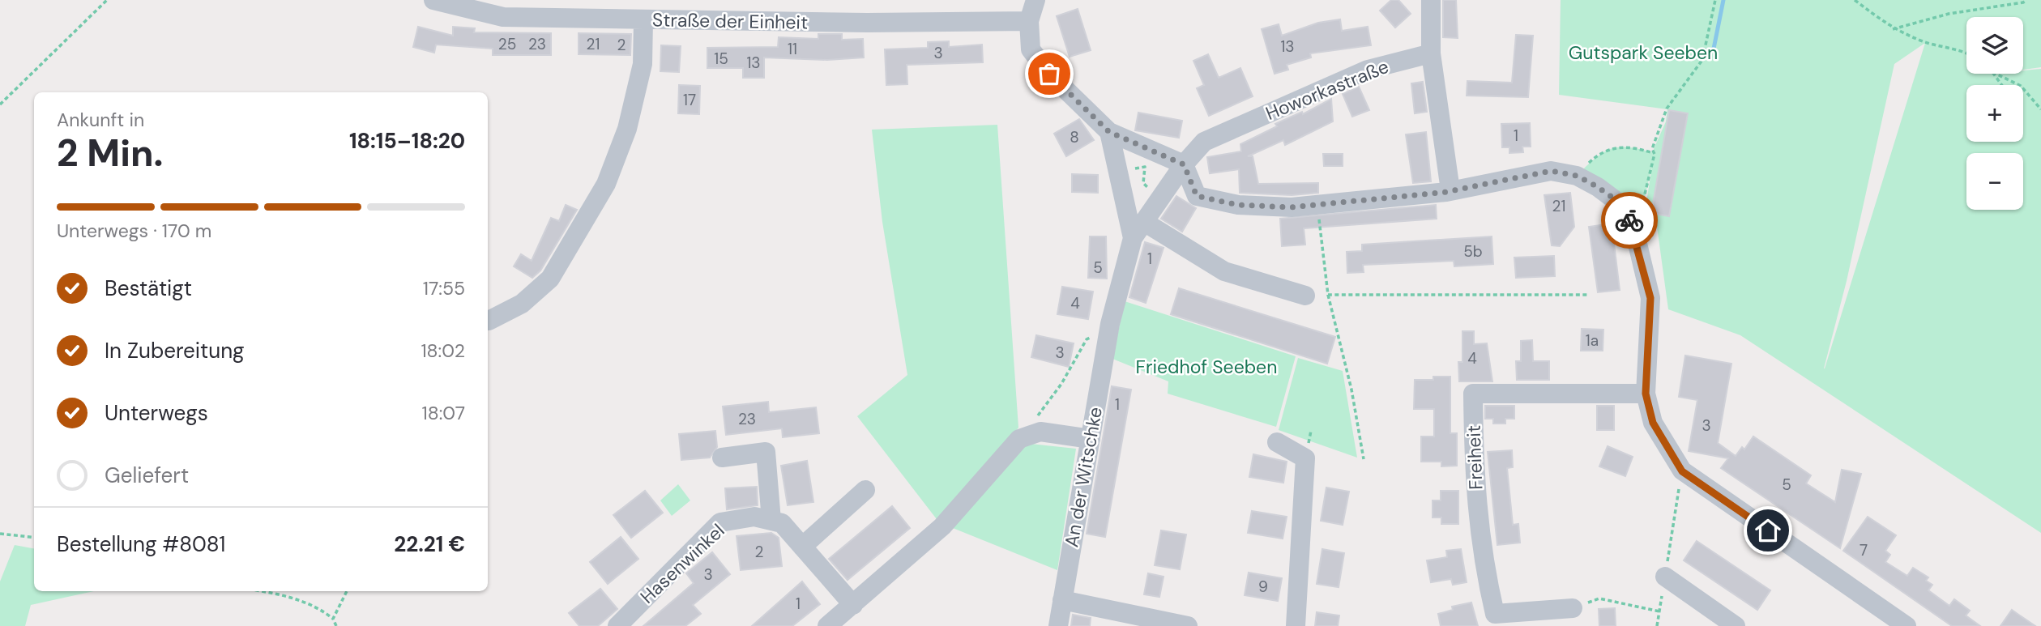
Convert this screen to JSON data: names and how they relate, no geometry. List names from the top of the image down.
{
  "streets": {
    "street": [
      "Straße der Einheit",
      "Howorkastraße",
      "Freiheit",
      "An der Witschke",
      "Hasenwinkel"
    ]
  },
  "crossings": [
    ["Howorkastraße", "An der Witschke"]
  ],
  "parks": ["Gutspark Seeben", "Friedhof Seeben"],
  "house_numbers": [
    "25",
    "23",
    "21",
    "2",
    "13",
    "11",
    "3",
    "15",
    "13",
    "17",
    "1",
    "8",
    "21",
    "5b",
    "1",
    "5",
    "4",
    "1a",
    "3",
    "4",
    "1",
    "23",
    "3",
    "5",
    "7",
    "2",
    "3",
    "9",
    "1"
  ],
  "page": {
    "map_buttons": ["+", "−"],
    "heading": ["2 Min.", "Ankunft in", "18:15–18:20"],
    "panel": ["Bestellung #8081", "22.21 €"],
    "bar": "Unterwegs · 170 m",
    "list": [
      ["Bestätigt", "17:55"],
      ["In Zubereitung", "18:02"],
      ["Unterwegs", "18:07"],
      "Geliefert"
    ]
  }
}
